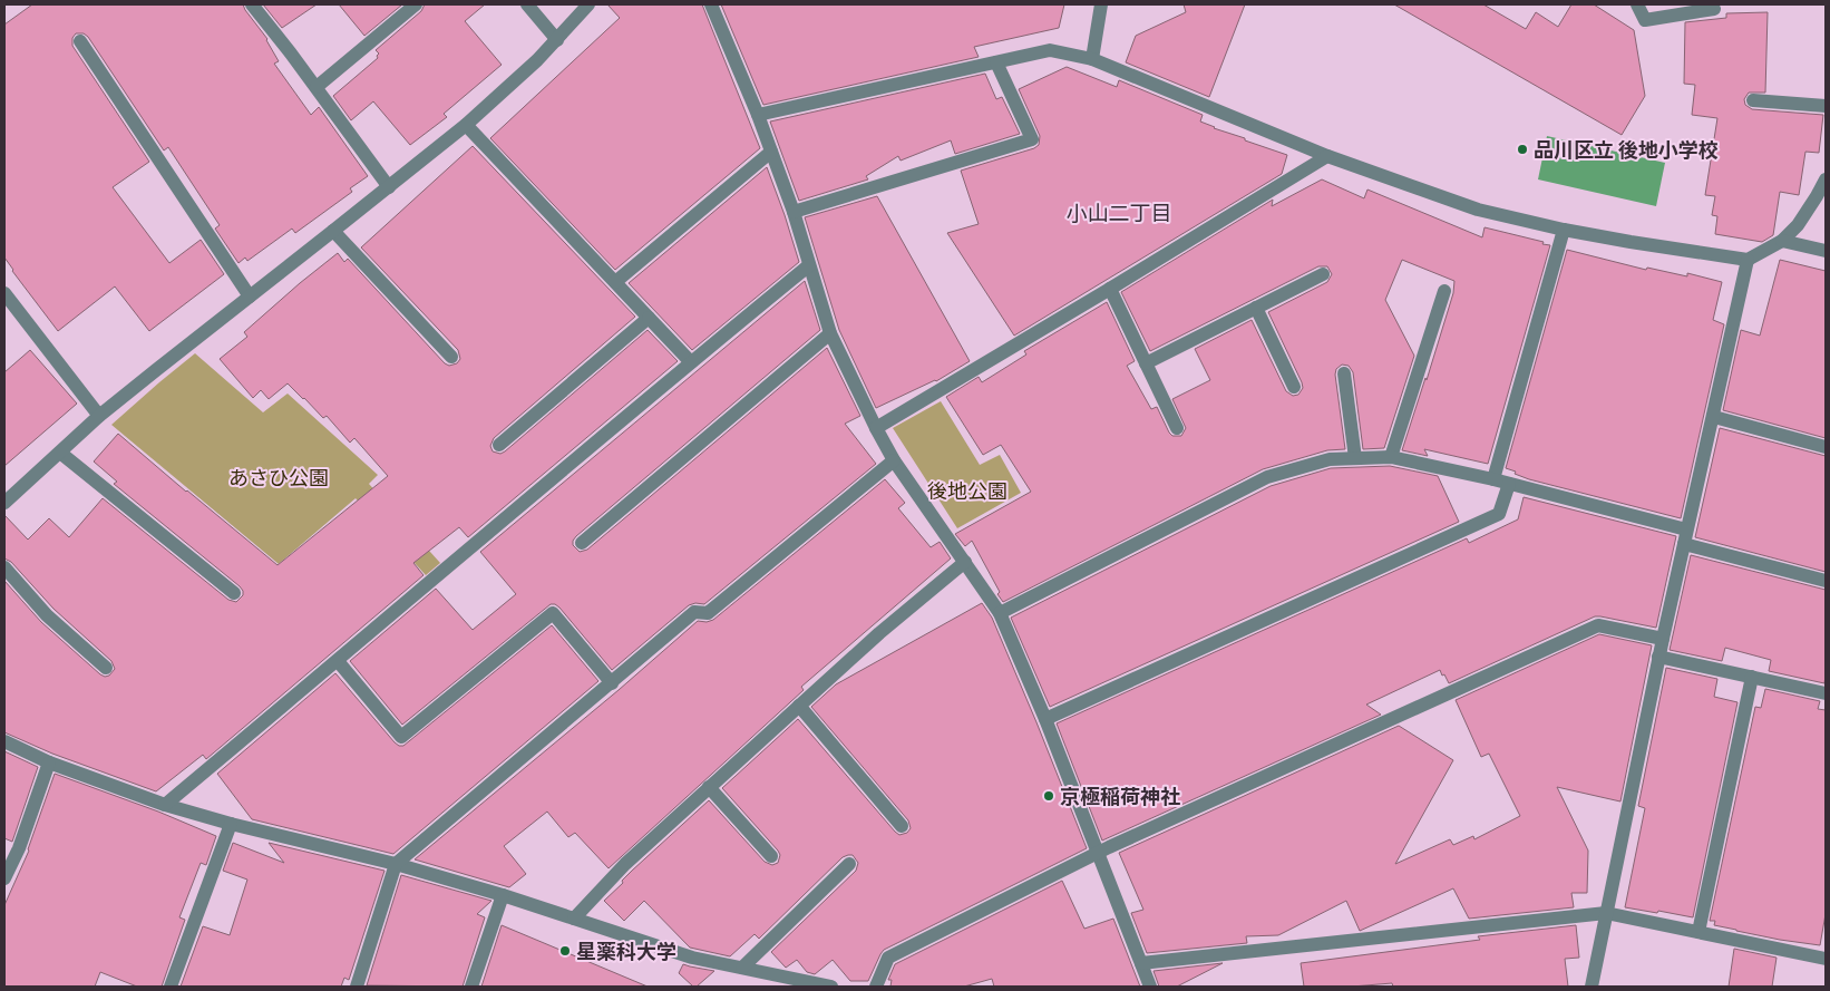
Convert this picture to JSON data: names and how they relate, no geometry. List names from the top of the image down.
{
  "districts": ["小山二丁目"],
  "parks": ["あさひ公園", "後地公園"],
  "places": ["品川区立 後地小学校", "京極稲荷神社", "星薬科大学"]
}
